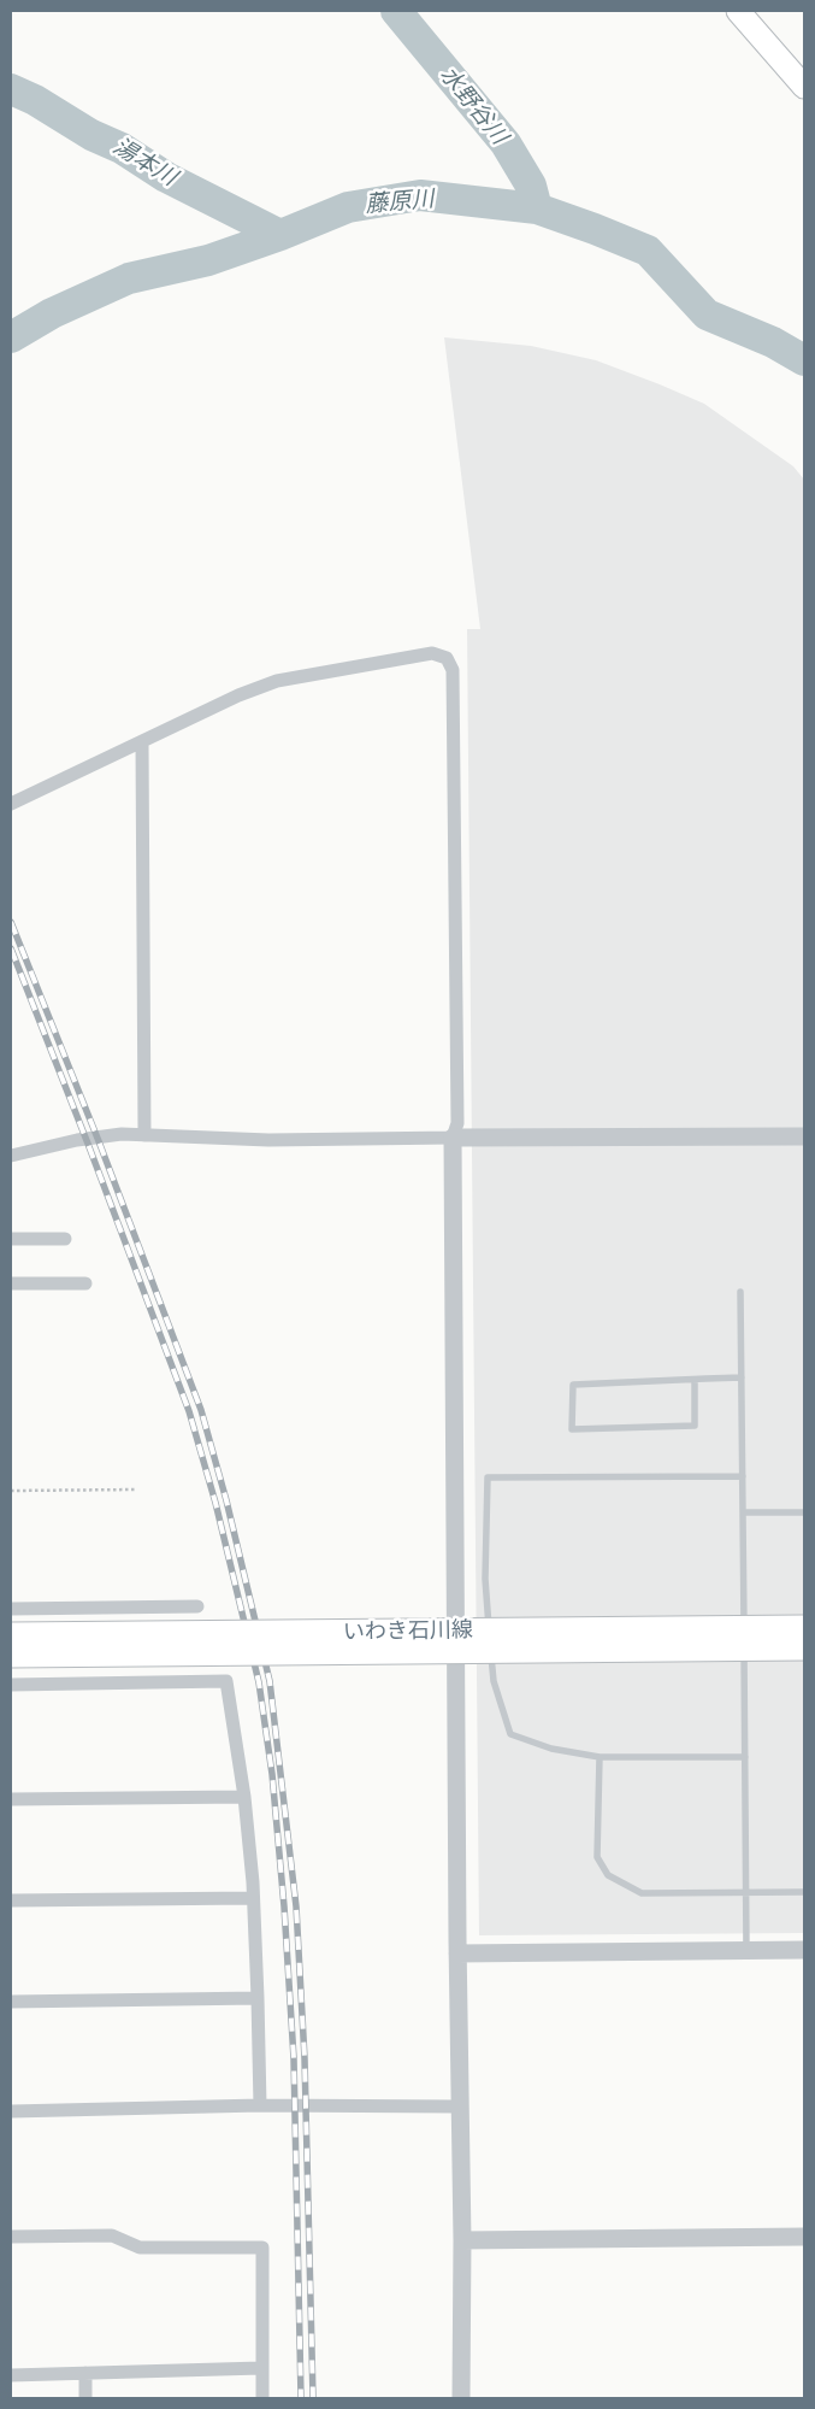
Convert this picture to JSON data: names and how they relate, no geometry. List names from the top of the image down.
{
  "streets": {
    "main road": ["いわき石川線"]
  },
  "water": ["水野谷川", "湯本川", "藤原川"]
}
